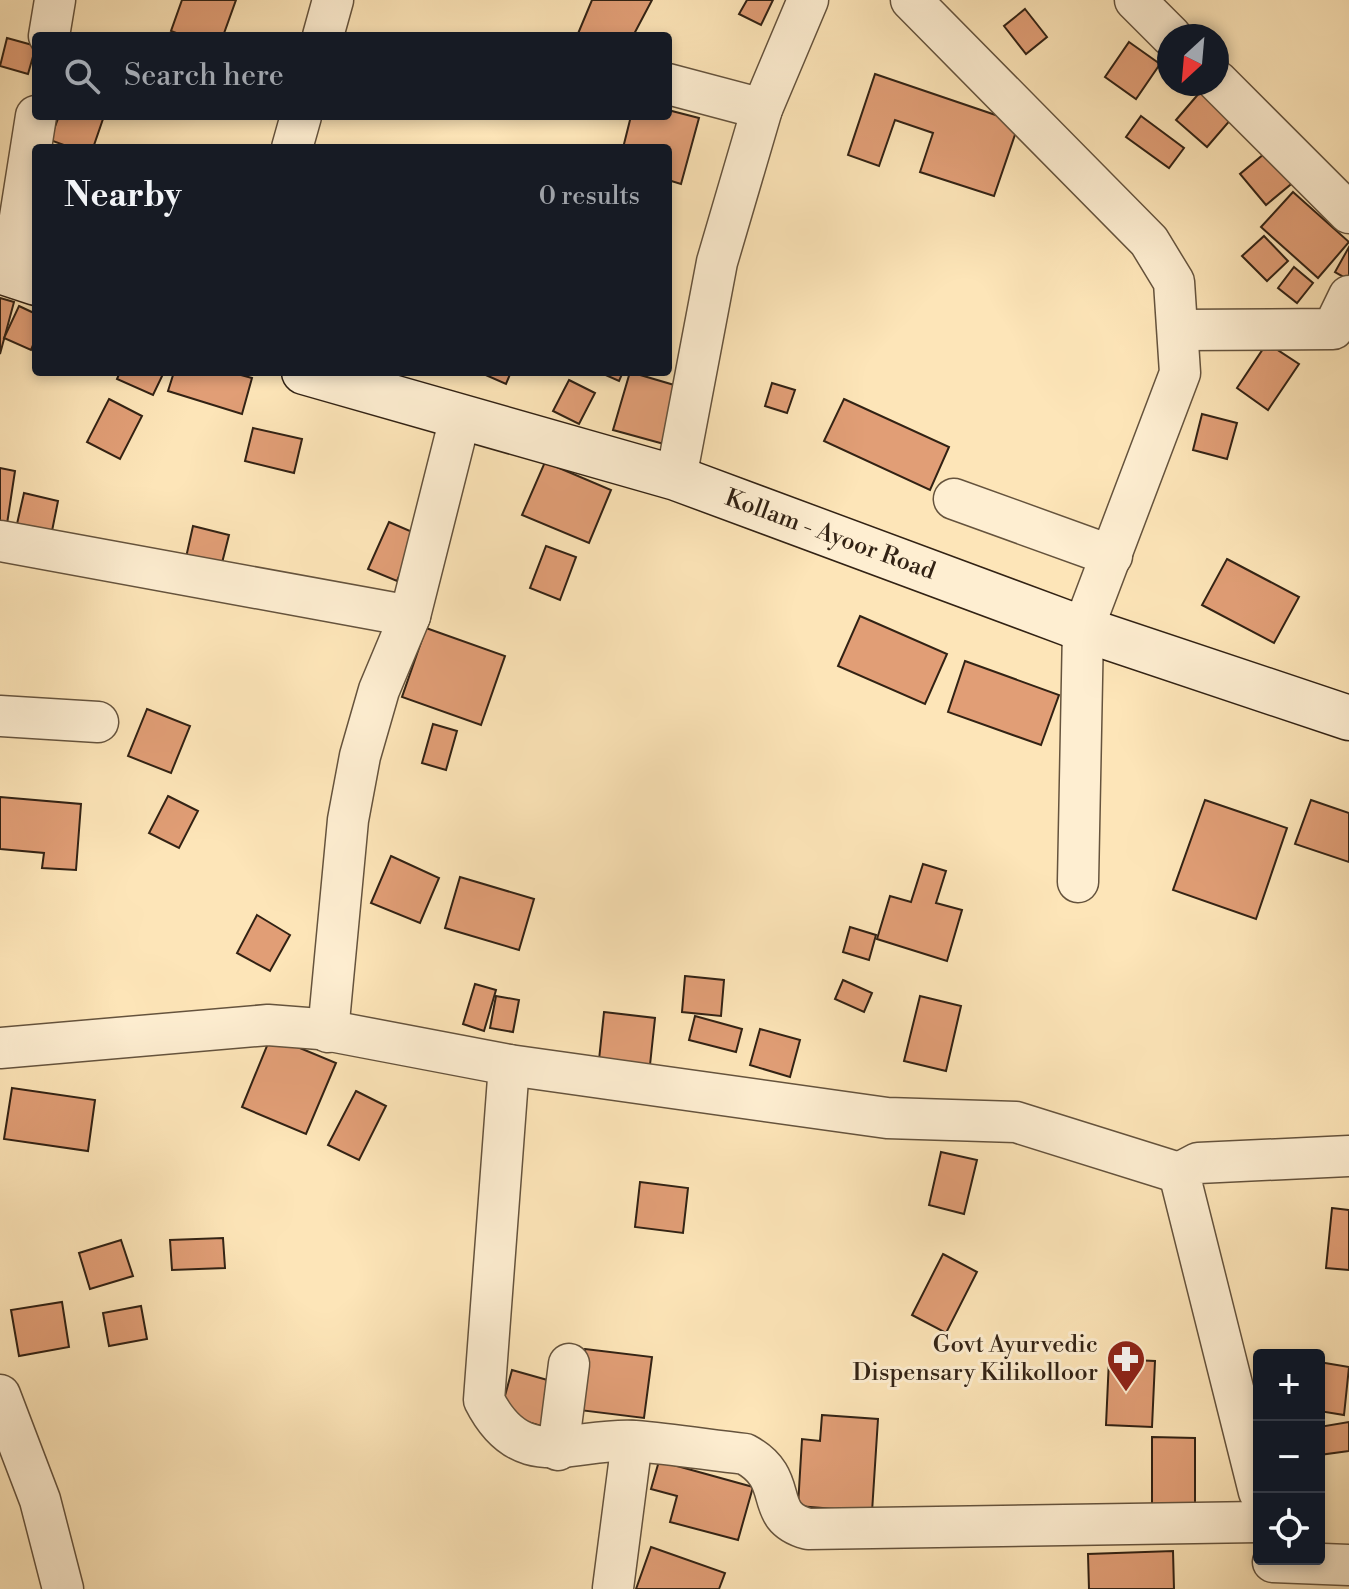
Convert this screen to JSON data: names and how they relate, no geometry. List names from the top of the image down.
{
  "streets": {
    "main road": ["Kollam - Ayoor Road"]
  },
  "places": {
    "pharmacy": ["Govt Ayurvedic Dispensary Kilikolloor"]
  },
  "north": "bottom left",
  "page": {
    "search": "Search here",
    "heading": ["Nearby", "0 results"],
    "map_buttons": ["+", "−"]
  }
}
